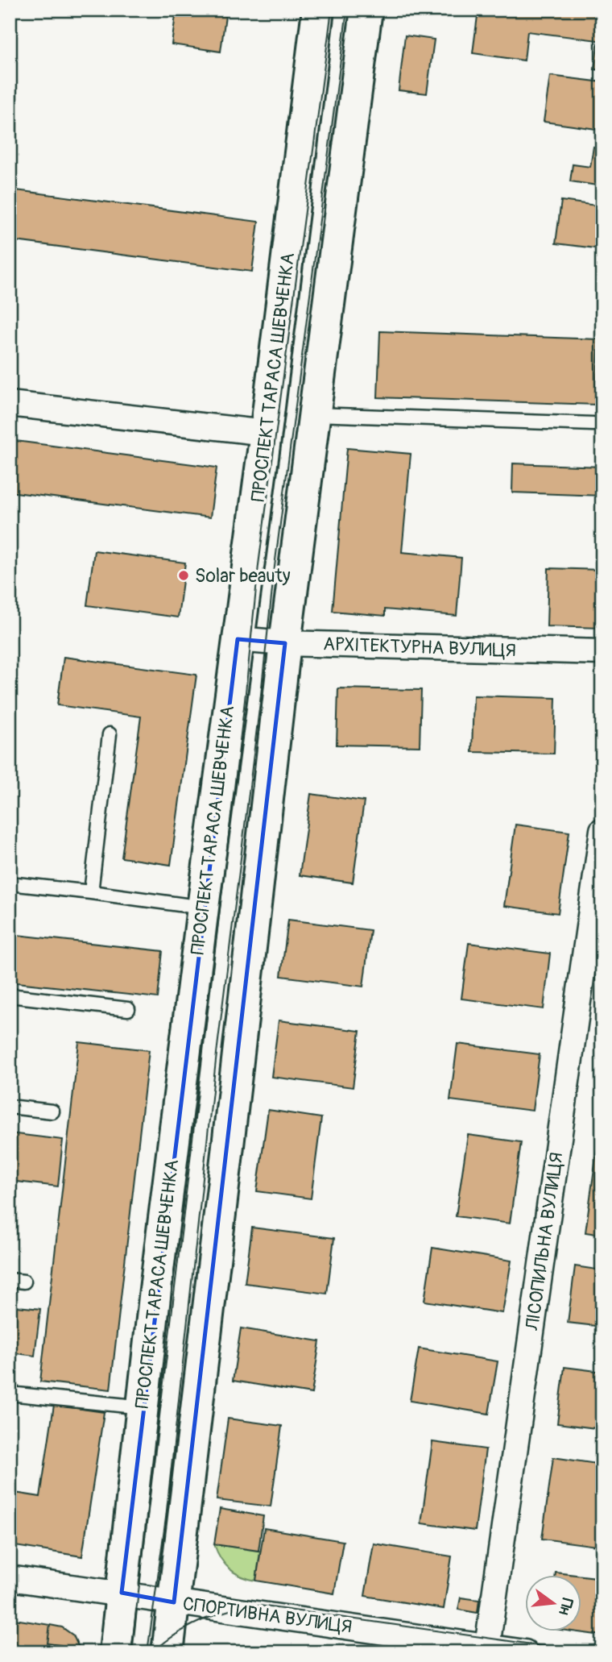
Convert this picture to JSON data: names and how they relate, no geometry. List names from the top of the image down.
{
  "streets": {
    "main road": ["ПРОСПЕКТ ТАРАСА ШЕВЧЕНКА"],
    "street": ["АРХІТЕКТУРНА ВУЛИЦЯ", "ЛІСОПИЛЬНА ВУЛИЦЯ", "СПОРТИВНА ВУЛИЦЯ"]
  },
  "crossings": [
    ["ПРОСПЕКТ ТАРАСА ШЕВЧЕНКА", "АРХІТЕКТУРНА ВУЛИЦЯ"],
    ["ПРОСПЕКТ ТАРАСА ШЕВЧЕНКА", "СПОРТИВНА ВУЛИЦЯ"],
    ["ЛІСОПИЛЬНА ВУЛИЦЯ", "СПОРТИВНА ВУЛИЦЯ"]
  ],
  "places": ["Solar beauty"],
  "north": "right"
}
